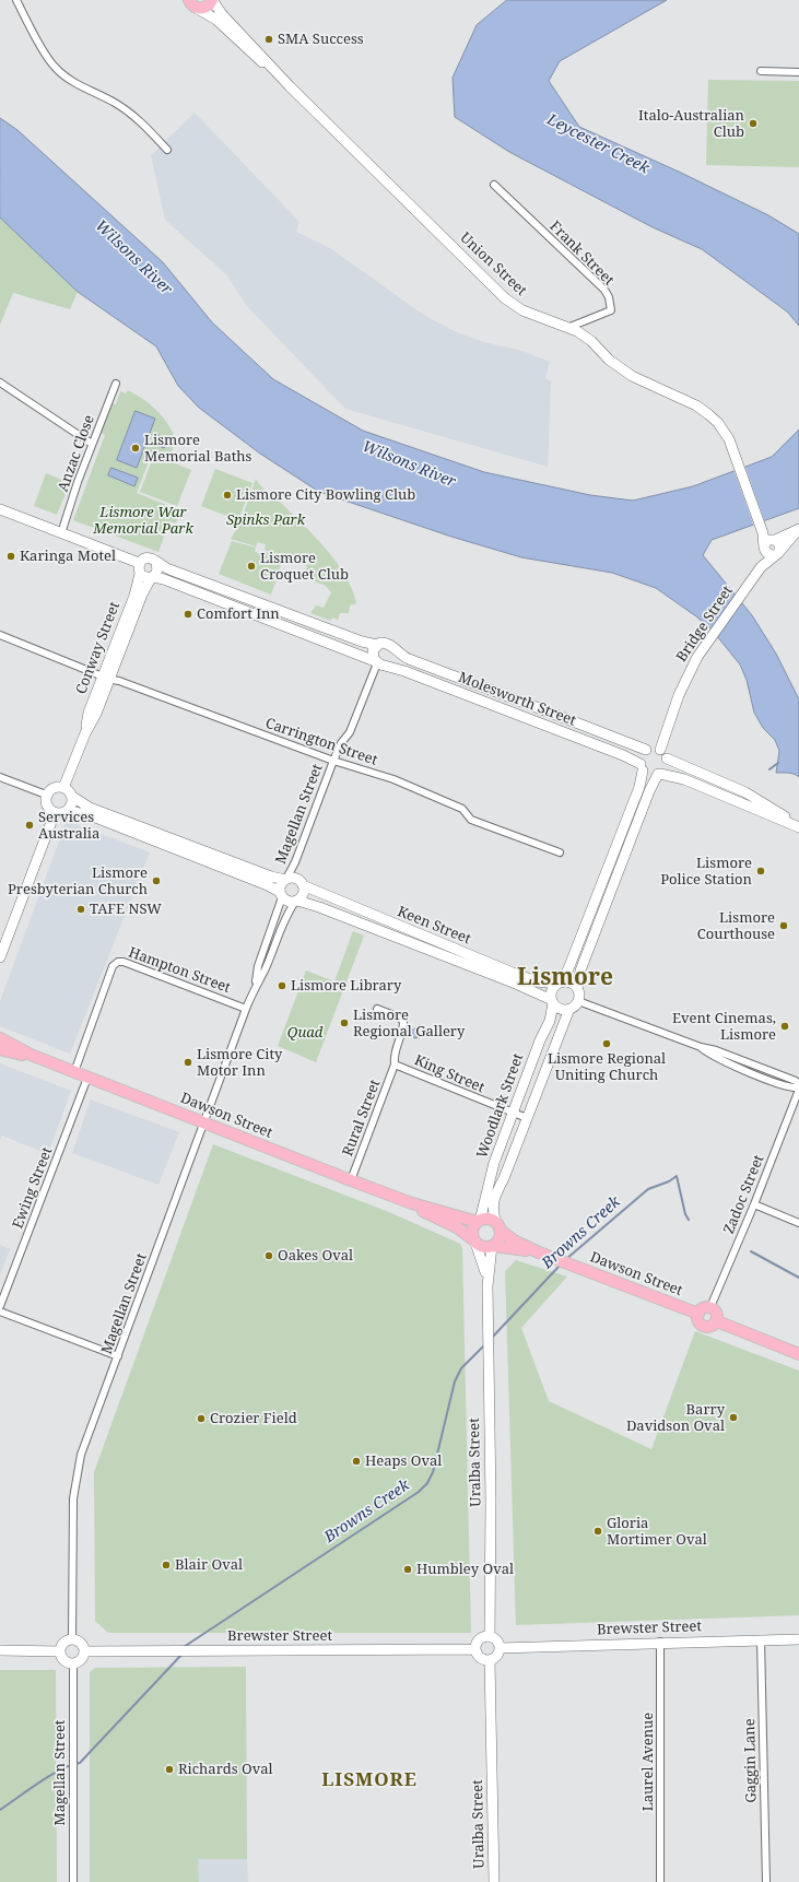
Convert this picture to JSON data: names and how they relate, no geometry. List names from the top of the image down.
{
  "streets": {
    "main road": ["Dawson Street"],
    "street": [
      "Frank Street",
      "Union Street",
      "Anzac Close",
      "Bridge Street",
      "Conway Street",
      "Molesworth Street",
      "Carrington Street",
      "Magellan Street",
      "Keen Street",
      "Hampton Street",
      "King Street",
      "Woodlark Street",
      "Rural Street",
      "Ewing Street",
      "Zadoc Street",
      "Uralba Street",
      "Brewster Street",
      "Gaggin Lane",
      "Laurel Avenue"
    ]
  },
  "crossings": [
    ["Frank Street", "Union Street"],
    ["Union Street", "Bridge Street"],
    ["Bridge Street", "Molesworth Street"],
    ["Conway Street", "Molesworth Street"],
    ["Conway Street", "Carrington Street"],
    ["Molesworth Street", "Magellan Street"],
    ["Carrington Street", "Magellan Street"],
    ["Magellan Street", "Keen Street"],
    ["Magellan Street", "Hampton Street"],
    ["Magellan Street", "Dawson Street"],
    ["Magellan Street", "Brewster Street"],
    ["Keen Street", "Woodlark Street"],
    ["Hampton Street", "Dawson Street"],
    ["King Street", "Woodlark Street"],
    ["King Street", "Rural Street"],
    ["Woodlark Street", "Dawson Street"],
    ["Woodlark Street", "Uralba Street"],
    ["Dawson Street", "Rural Street"],
    ["Dawson Street", "Ewing Street"],
    ["Dawson Street", "Zadoc Street"],
    ["Dawson Street", "Uralba Street"],
    ["Uralba Street", "Brewster Street"],
    ["Brewster Street", "Gaggin Lane"],
    ["Brewster Street", "Laurel Avenue"]
  ],
  "districts": ["Lismore", "LISMORE"],
  "water": ["Leycester Creek", "Wilsons River", "Browns Creek"],
  "parks": ["Lismore War Memorial Park", "Spinks Park", "Quad"],
  "places": [
    "SMA Success",
    "Italo-Australian Club",
    "Lismore Memorial Baths",
    "Lismore City Bowling Club",
    "Karinga Motel",
    "Lismore Croquet Club",
    "Comfort Inn",
    "Services Australia",
    "Lismore Police Station",
    "Lismore Presbyterian Church",
    "TAFE NSW",
    "Lismore Courthouse",
    "Lismore Library",
    "Lismore Regional Gallery",
    "Event Cinemas, Lismore",
    "Lismore Regional Uniting Church",
    "Lismore City Motor Inn",
    "Oakes Oval",
    "Barry Davidson Oval",
    "Crozier Field",
    "Heaps Oval",
    "Gloria Mortimer Oval",
    "Blair Oval",
    "Humbley Oval",
    "Richards Oval"
  ]
}
